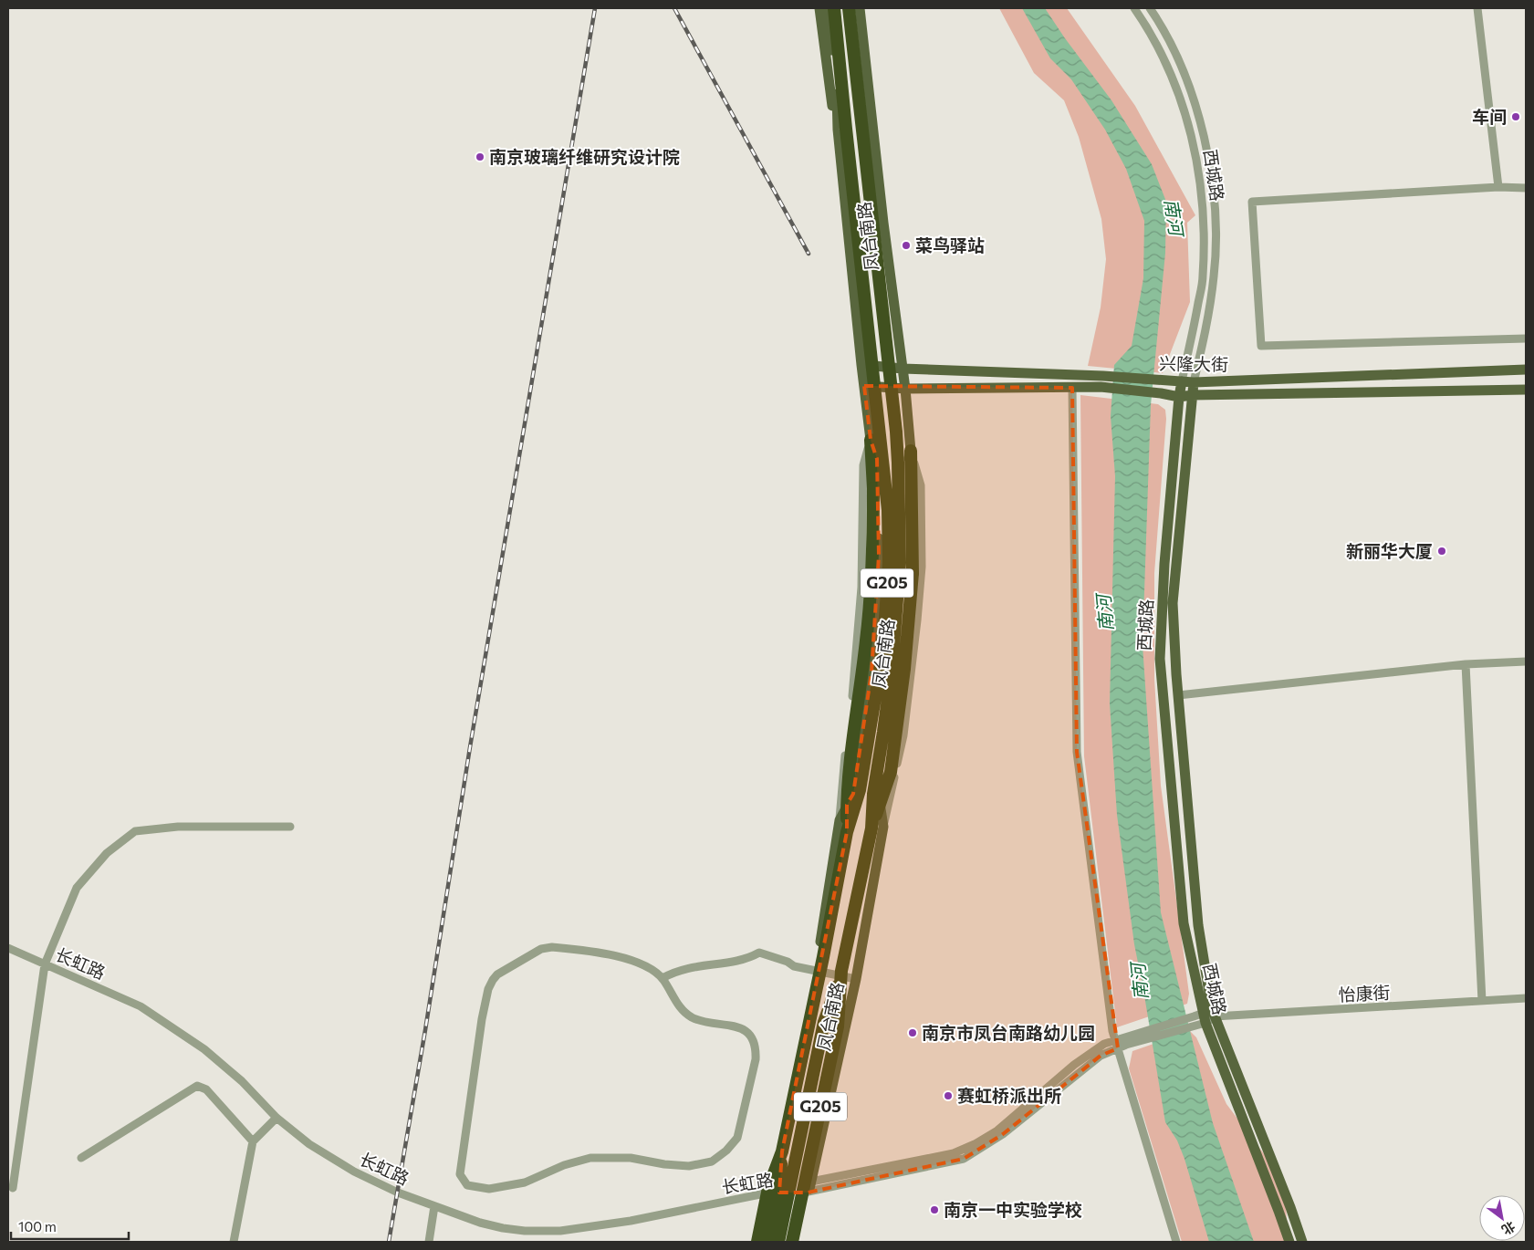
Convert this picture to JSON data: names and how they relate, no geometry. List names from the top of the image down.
{
  "streets": {
    "highway": ["凤台南路", "G205"],
    "main road": ["西城路", "兴隆大街"],
    "street": ["长虹路", "怡康街"]
  },
  "crossings": [
    ["西城路", "兴隆大街"],
    ["西城路", "怡康街"],
    ["凤台南路", "兴隆大街"],
    ["凤台南路", "长虹路"],
    ["长虹路", "怡康街"]
  ],
  "water": ["南河"],
  "places": [
    "车间",
    "南京玻璃纤维研究设计院",
    "菜鸟驿站",
    "新丽华大厦",
    "南京市凤台南路幼儿园",
    "赛虹桥派出所",
    "南京一中实验学校"
  ],
  "scale_bar": "100 m",
  "north": "bottom right"
}
